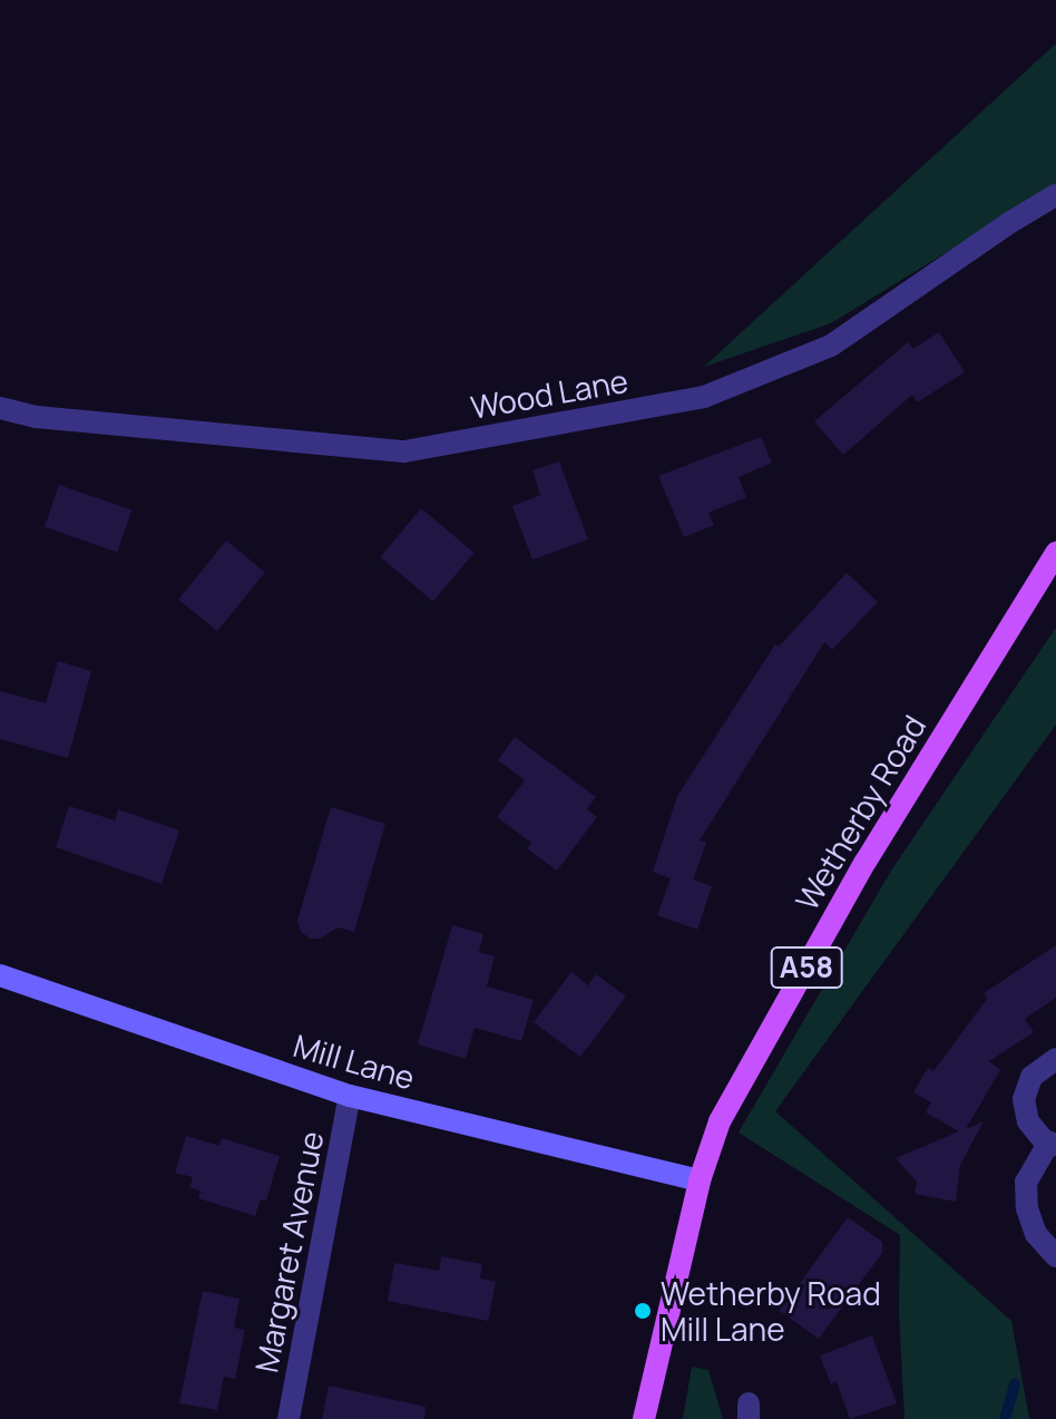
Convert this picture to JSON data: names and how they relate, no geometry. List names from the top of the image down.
{
  "streets": {
    "main road": ["Wetherby Road", "A58"],
    "street": ["Wood Lane", "Mill Lane", "Margaret Avenue"]
  },
  "crossings": [
    ["Wetherby Road", "Mill Lane"],
    ["Mill Lane", "Margaret Avenue"]
  ],
  "places": ["Wetherby Road Mill Lane"]
}
